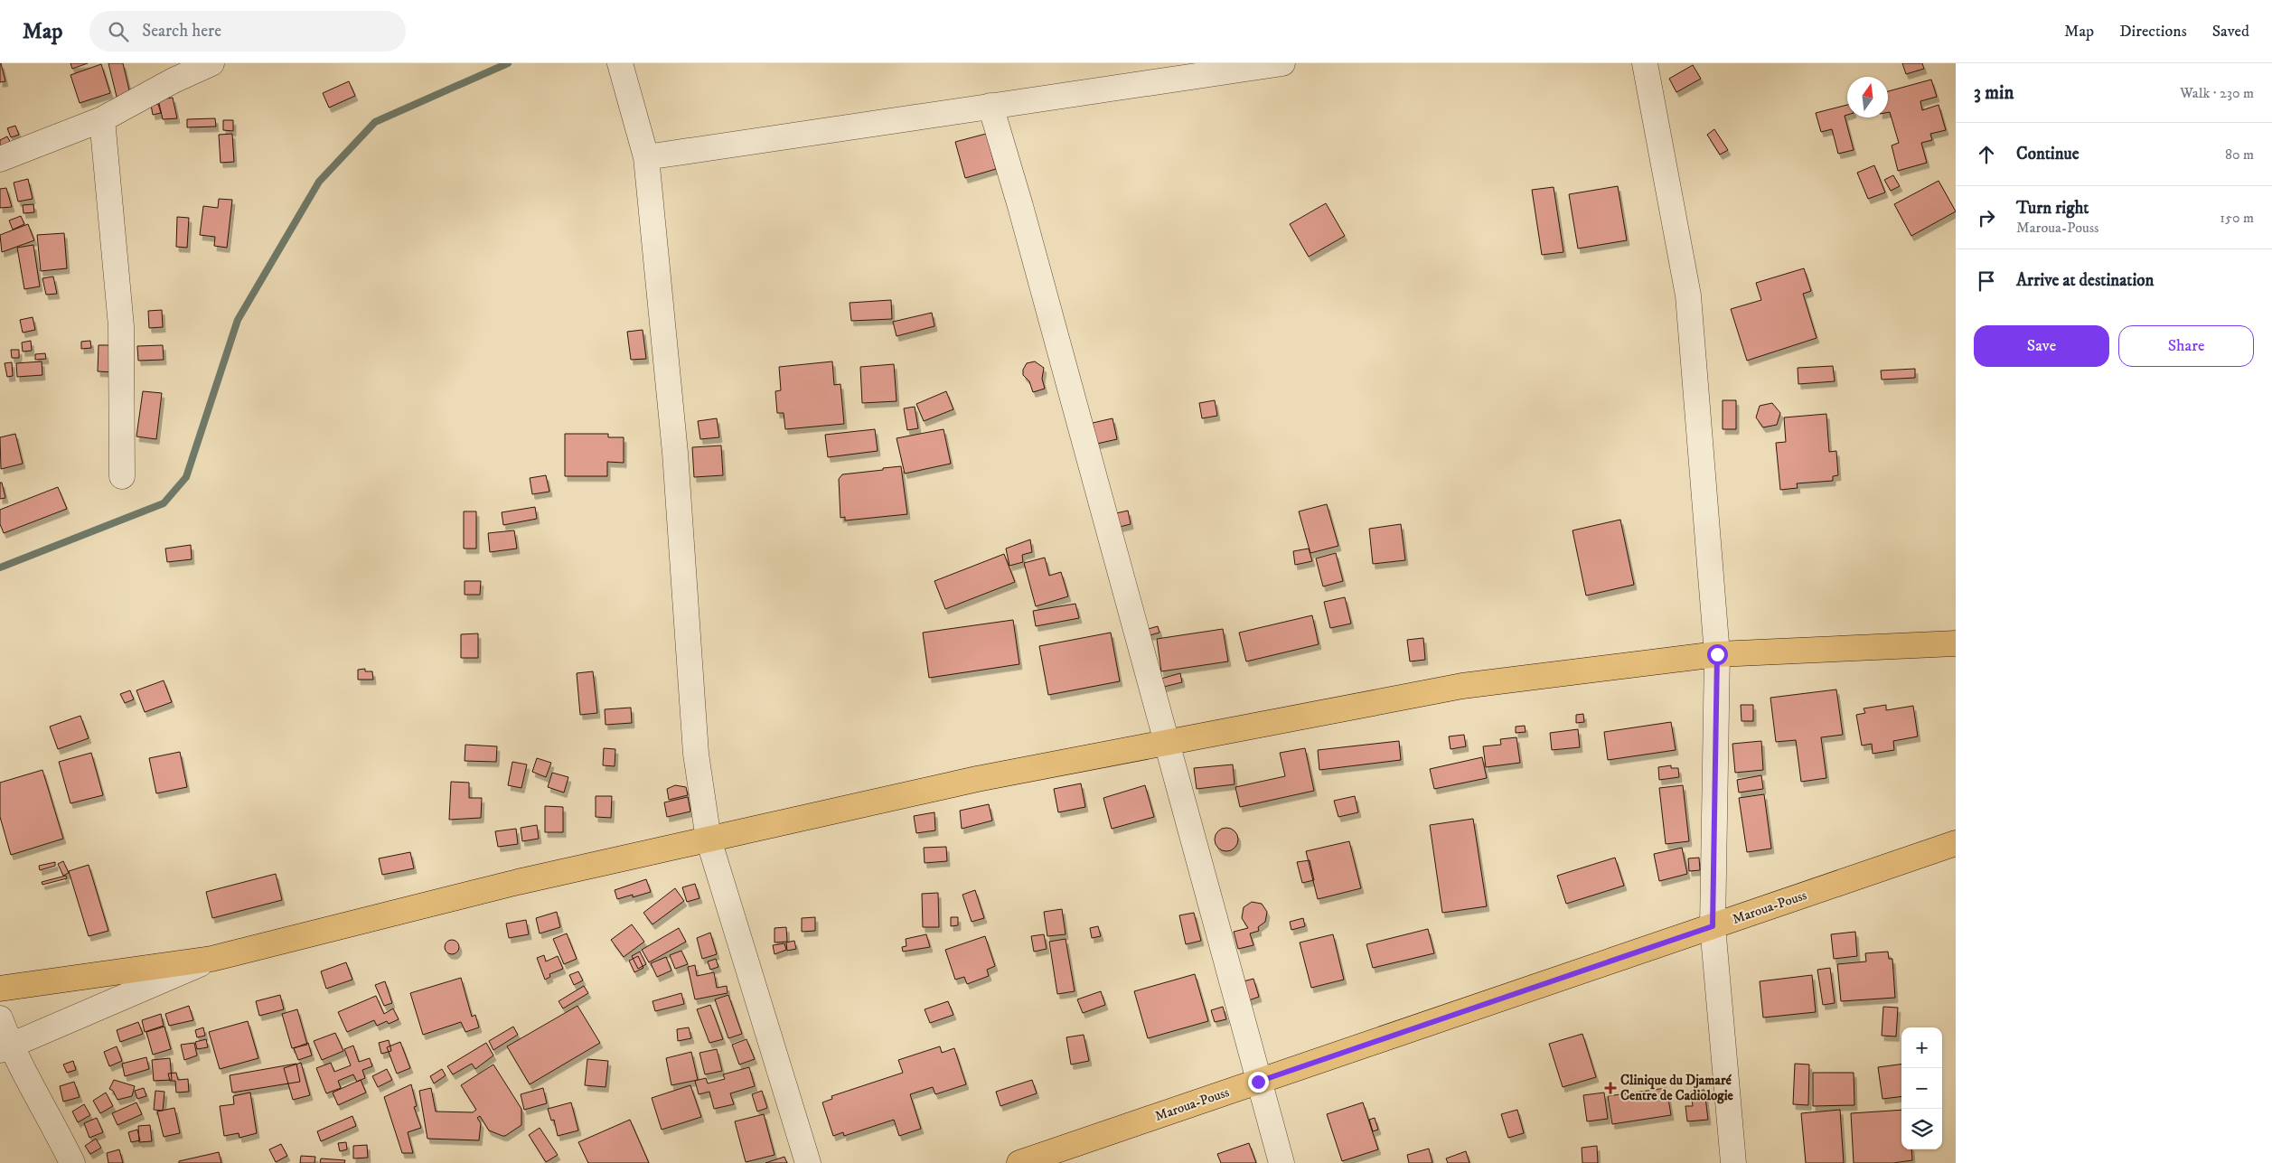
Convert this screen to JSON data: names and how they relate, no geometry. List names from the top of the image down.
{
  "streets": {
    "main road": ["Maroua-Pouss"]
  },
  "places": {
    "health": ["Clinique du Djamaré Centre de Cadiologie"]
  },
  "north": "top",
  "page": {
    "header": "Map",
    "search": "Search here",
    "nav": ["Map", "Directions", "Saved"],
    "heading": ["3 min", "Walk · 230 m"],
    "list": [
      ["Continue", "80 m"],
      ["Turn right", "Maroua-Pouss", "150 m"],
      "Arrive at destination"
    ],
    "buttons": ["Save", "Share"],
    "map_buttons": ["+", "−"]
  }
}
